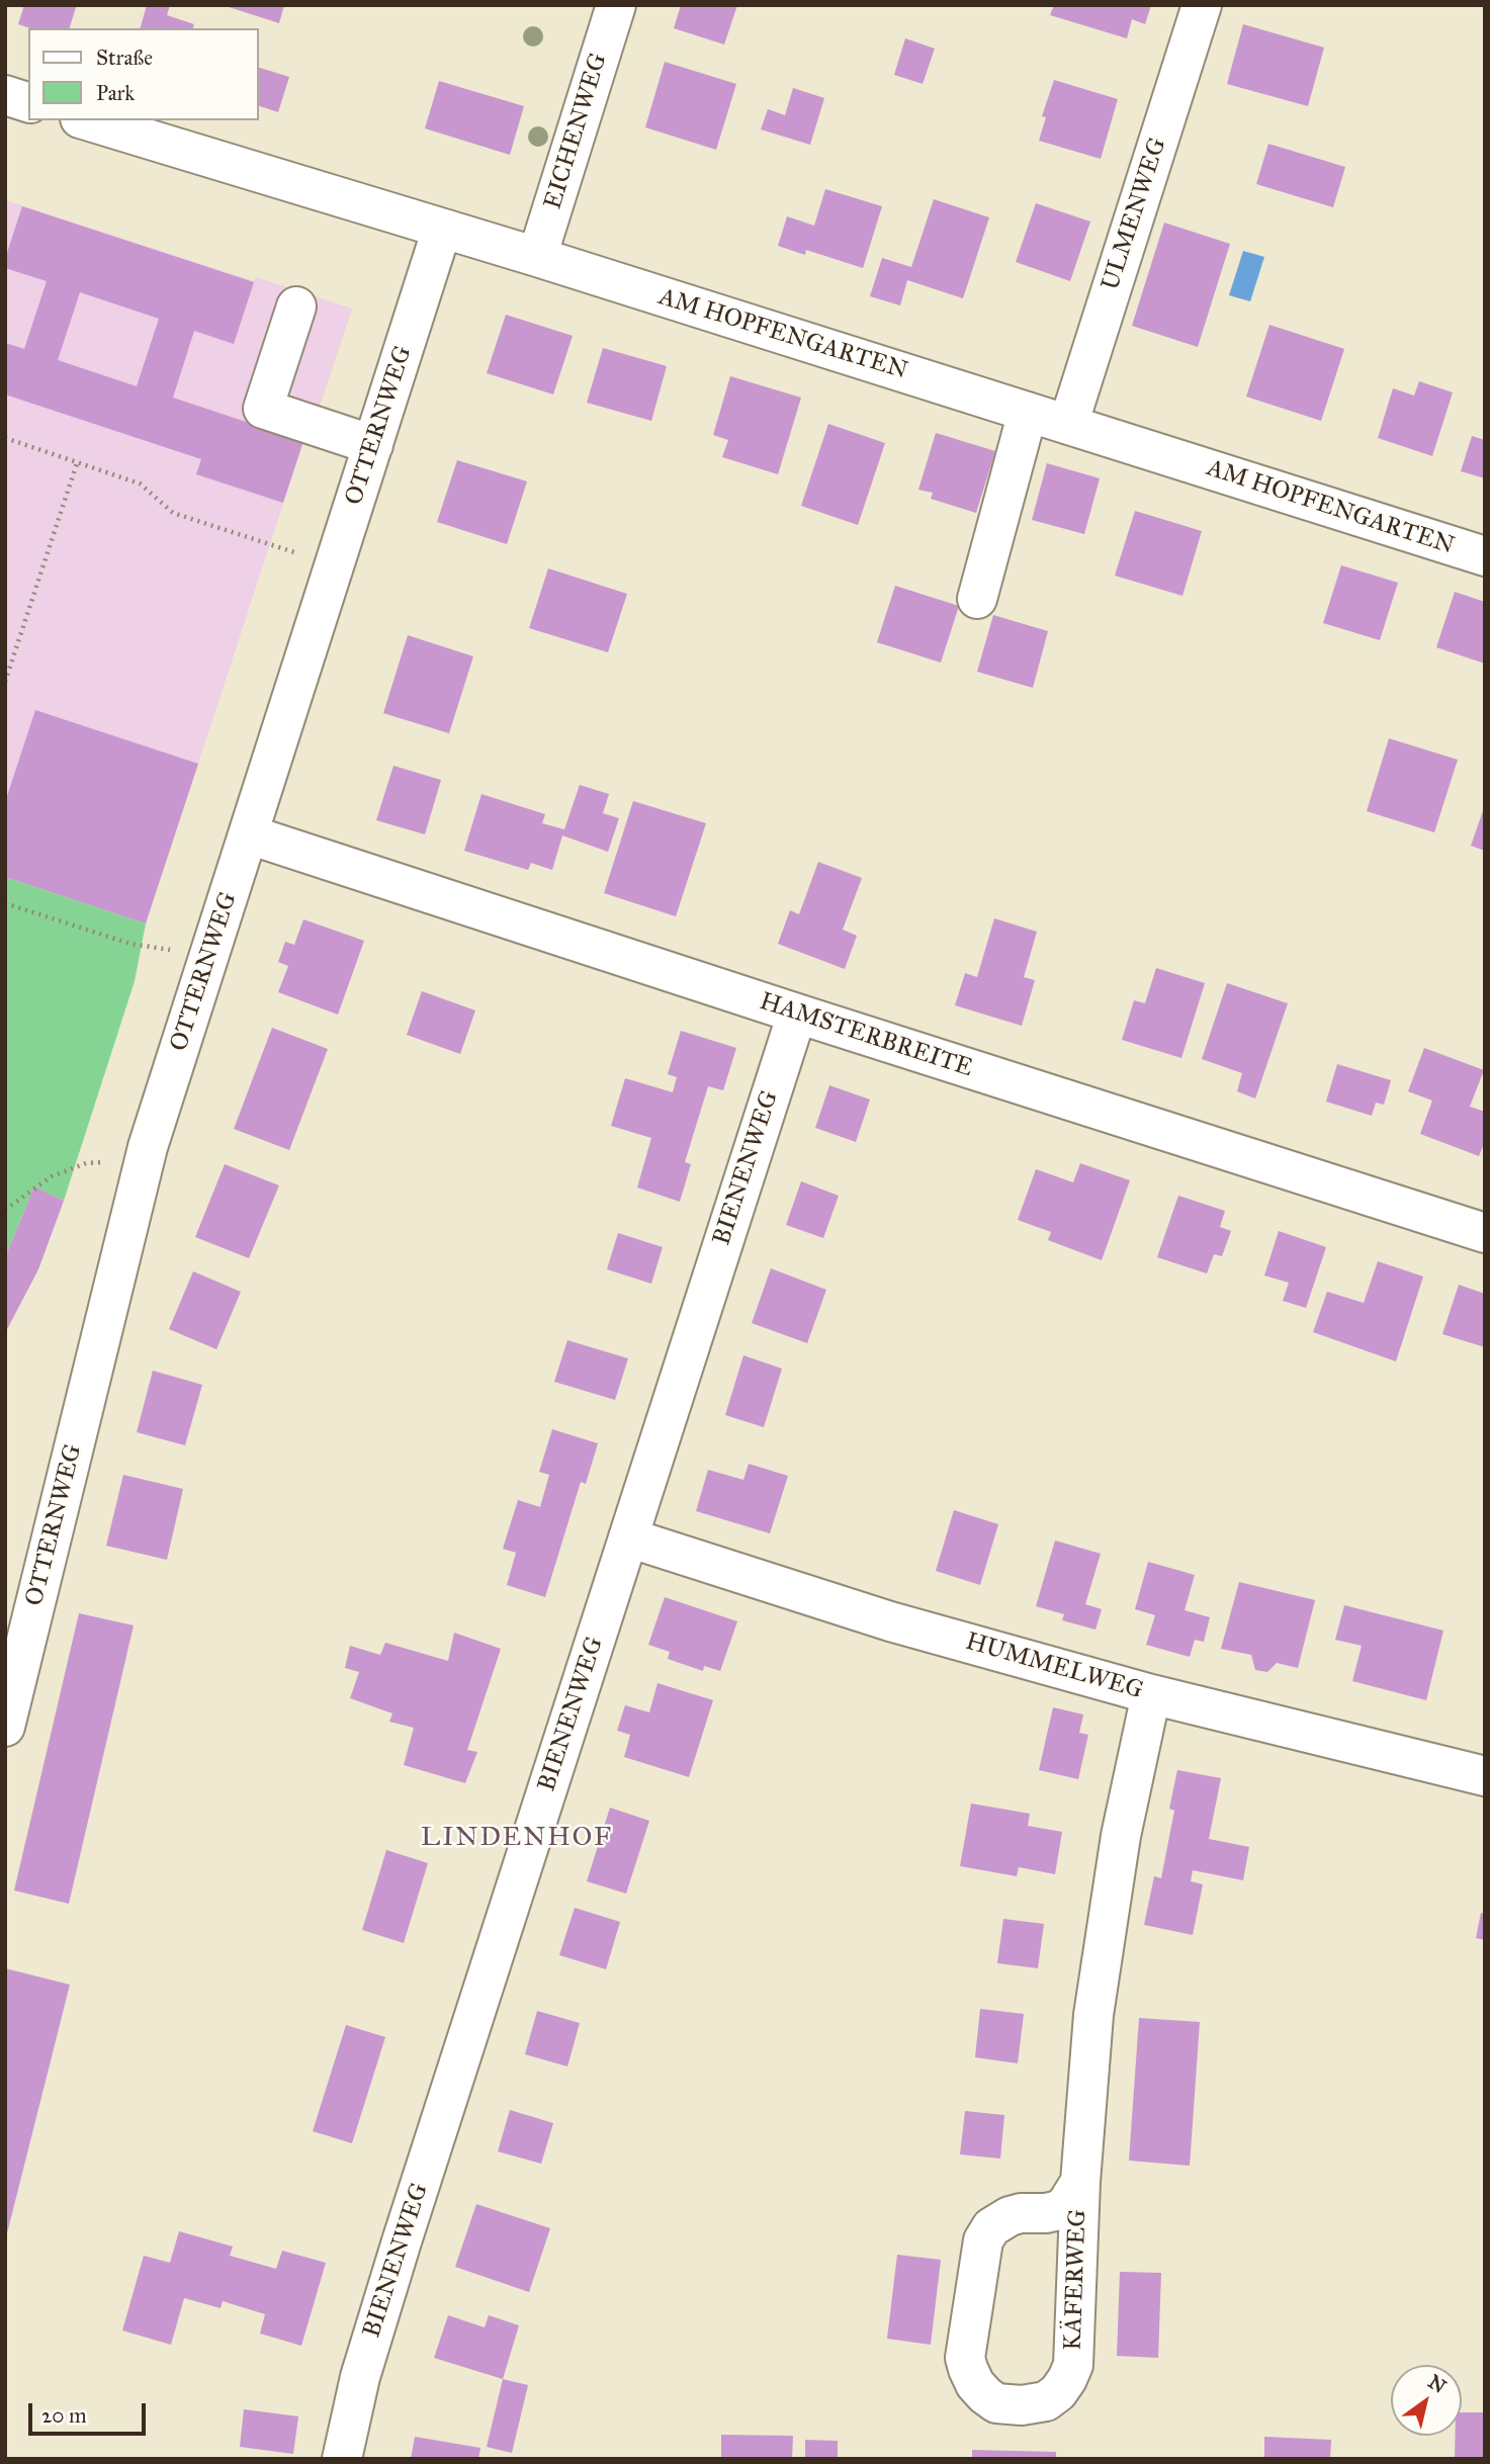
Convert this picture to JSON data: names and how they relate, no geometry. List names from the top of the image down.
{
  "streets": {
    "street": [
      "EICHENWEG",
      "ULMENWEG",
      "AM HOPFENGARTEN",
      "OTTERNWEG",
      "HAMSTERBREITE",
      "BIENENWEG",
      "HUMMELWEG",
      "KÄFERWEG"
    ]
  },
  "crossings": [
    ["EICHENWEG", "AM HOPFENGARTEN"],
    ["ULMENWEG", "AM HOPFENGARTEN"],
    ["AM HOPFENGARTEN", "OTTERNWEG"],
    ["OTTERNWEG", "HAMSTERBREITE"],
    ["HAMSTERBREITE", "BIENENWEG"],
    ["BIENENWEG", "HUMMELWEG"],
    ["HUMMELWEG", "KÄFERWEG"]
  ],
  "districts": ["LINDENHOF"],
  "legend": ["Straße", "Park"],
  "scale_bar": "20 m",
  "north": "top right"
}
